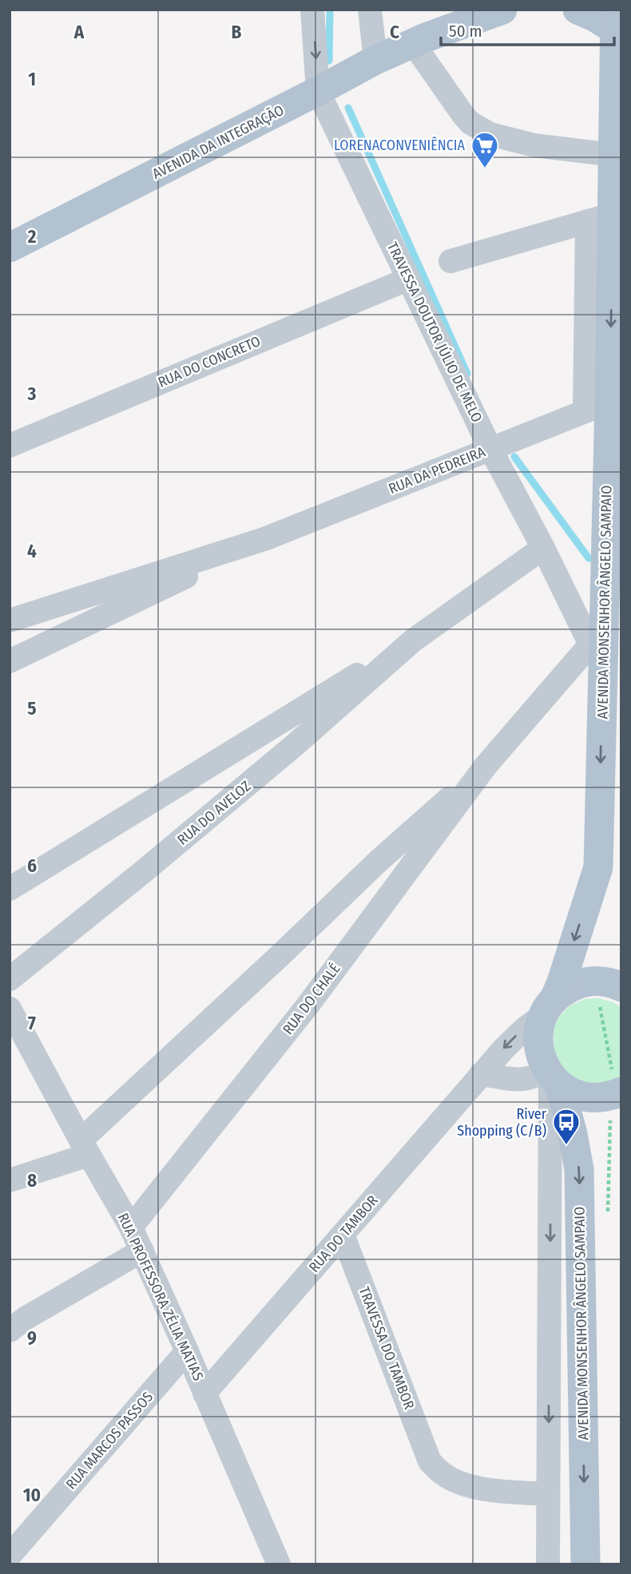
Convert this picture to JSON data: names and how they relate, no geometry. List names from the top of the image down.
{
  "streets": {
    "main road": ["AVENIDA DA INTEGRAÇÃO", "AVENIDA MONSENHOR ÂNGELO SAMPAIO"],
    "street": [
      "TRAVESSA DOUTOR JÚLIO DE MELO",
      "RUA DO CONCRETO",
      "RUA DA PEDREIRA",
      "RUA DO AVELOZ",
      "RUA DO CHALÉ",
      "RUA DO TAMBOR",
      "RUA PROFESSORA ZÉLIA MATIAS",
      "TRAVESSA DO TAMBOR",
      "RUA MARCOS PASSOS"
    ]
  },
  "crossings": [
    ["AVENIDA DA INTEGRAÇÃO", "TRAVESSA DOUTOR JÚLIO DE MELO"],
    ["TRAVESSA DOUTOR JÚLIO DE MELO", "RUA DO CONCRETO"],
    ["TRAVESSA DOUTOR JÚLIO DE MELO", "RUA DA PEDREIRA"],
    ["TRAVESSA DOUTOR JÚLIO DE MELO", "AVENIDA MONSENHOR ÂNGELO SAMPAIO"],
    ["TRAVESSA DOUTOR JÚLIO DE MELO", "RUA DO AVELOZ"],
    ["TRAVESSA DOUTOR JÚLIO DE MELO", "RUA DO CHALÉ"],
    ["RUA DA PEDREIRA", "AVENIDA MONSENHOR ÂNGELO SAMPAIO"],
    ["AVENIDA MONSENHOR ÂNGELO SAMPAIO", "RUA DO CHALÉ"],
    ["AVENIDA MONSENHOR ÂNGELO SAMPAIO", "RUA DO TAMBOR"],
    ["RUA DO CHALÉ", "RUA PROFESSORA ZÉLIA MATIAS"],
    ["RUA DO TAMBOR", "RUA PROFESSORA ZÉLIA MATIAS"],
    ["RUA DO TAMBOR", "TRAVESSA DO TAMBOR"],
    ["RUA PROFESSORA ZÉLIA MATIAS", "RUA MARCOS PASSOS"]
  ],
  "one_way": ["AVENIDA MONSENHOR ÂNGELO SAMPAIO"],
  "places": {
    "supermarket": ["LORENACONVENIÊNCIA"],
    "bus stop": ["River Shopping (C/B)"]
  },
  "scale_bar": "50 m",
  "grid": {
    "columns": ["A", "B", "C"],
    "rows": [
      "1",
      "2",
      "3",
      "4",
      "5",
      "6",
      "7",
      "8",
      "9",
      "10"
    ]
  }
}
